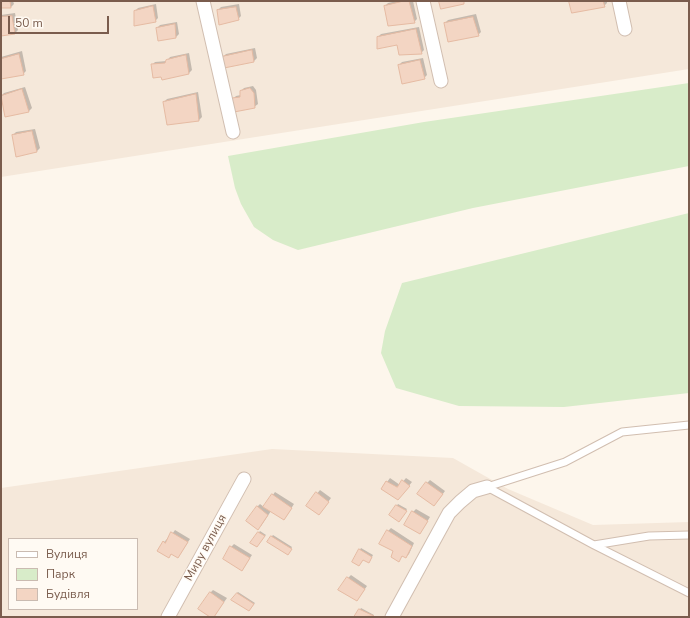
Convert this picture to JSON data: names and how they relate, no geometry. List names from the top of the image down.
{
  "streets": {
    "street": ["Миру вулиця"]
  },
  "legend": ["Вулиця", "Парк", "Будівля"],
  "scale_bar": "50 m"
}
